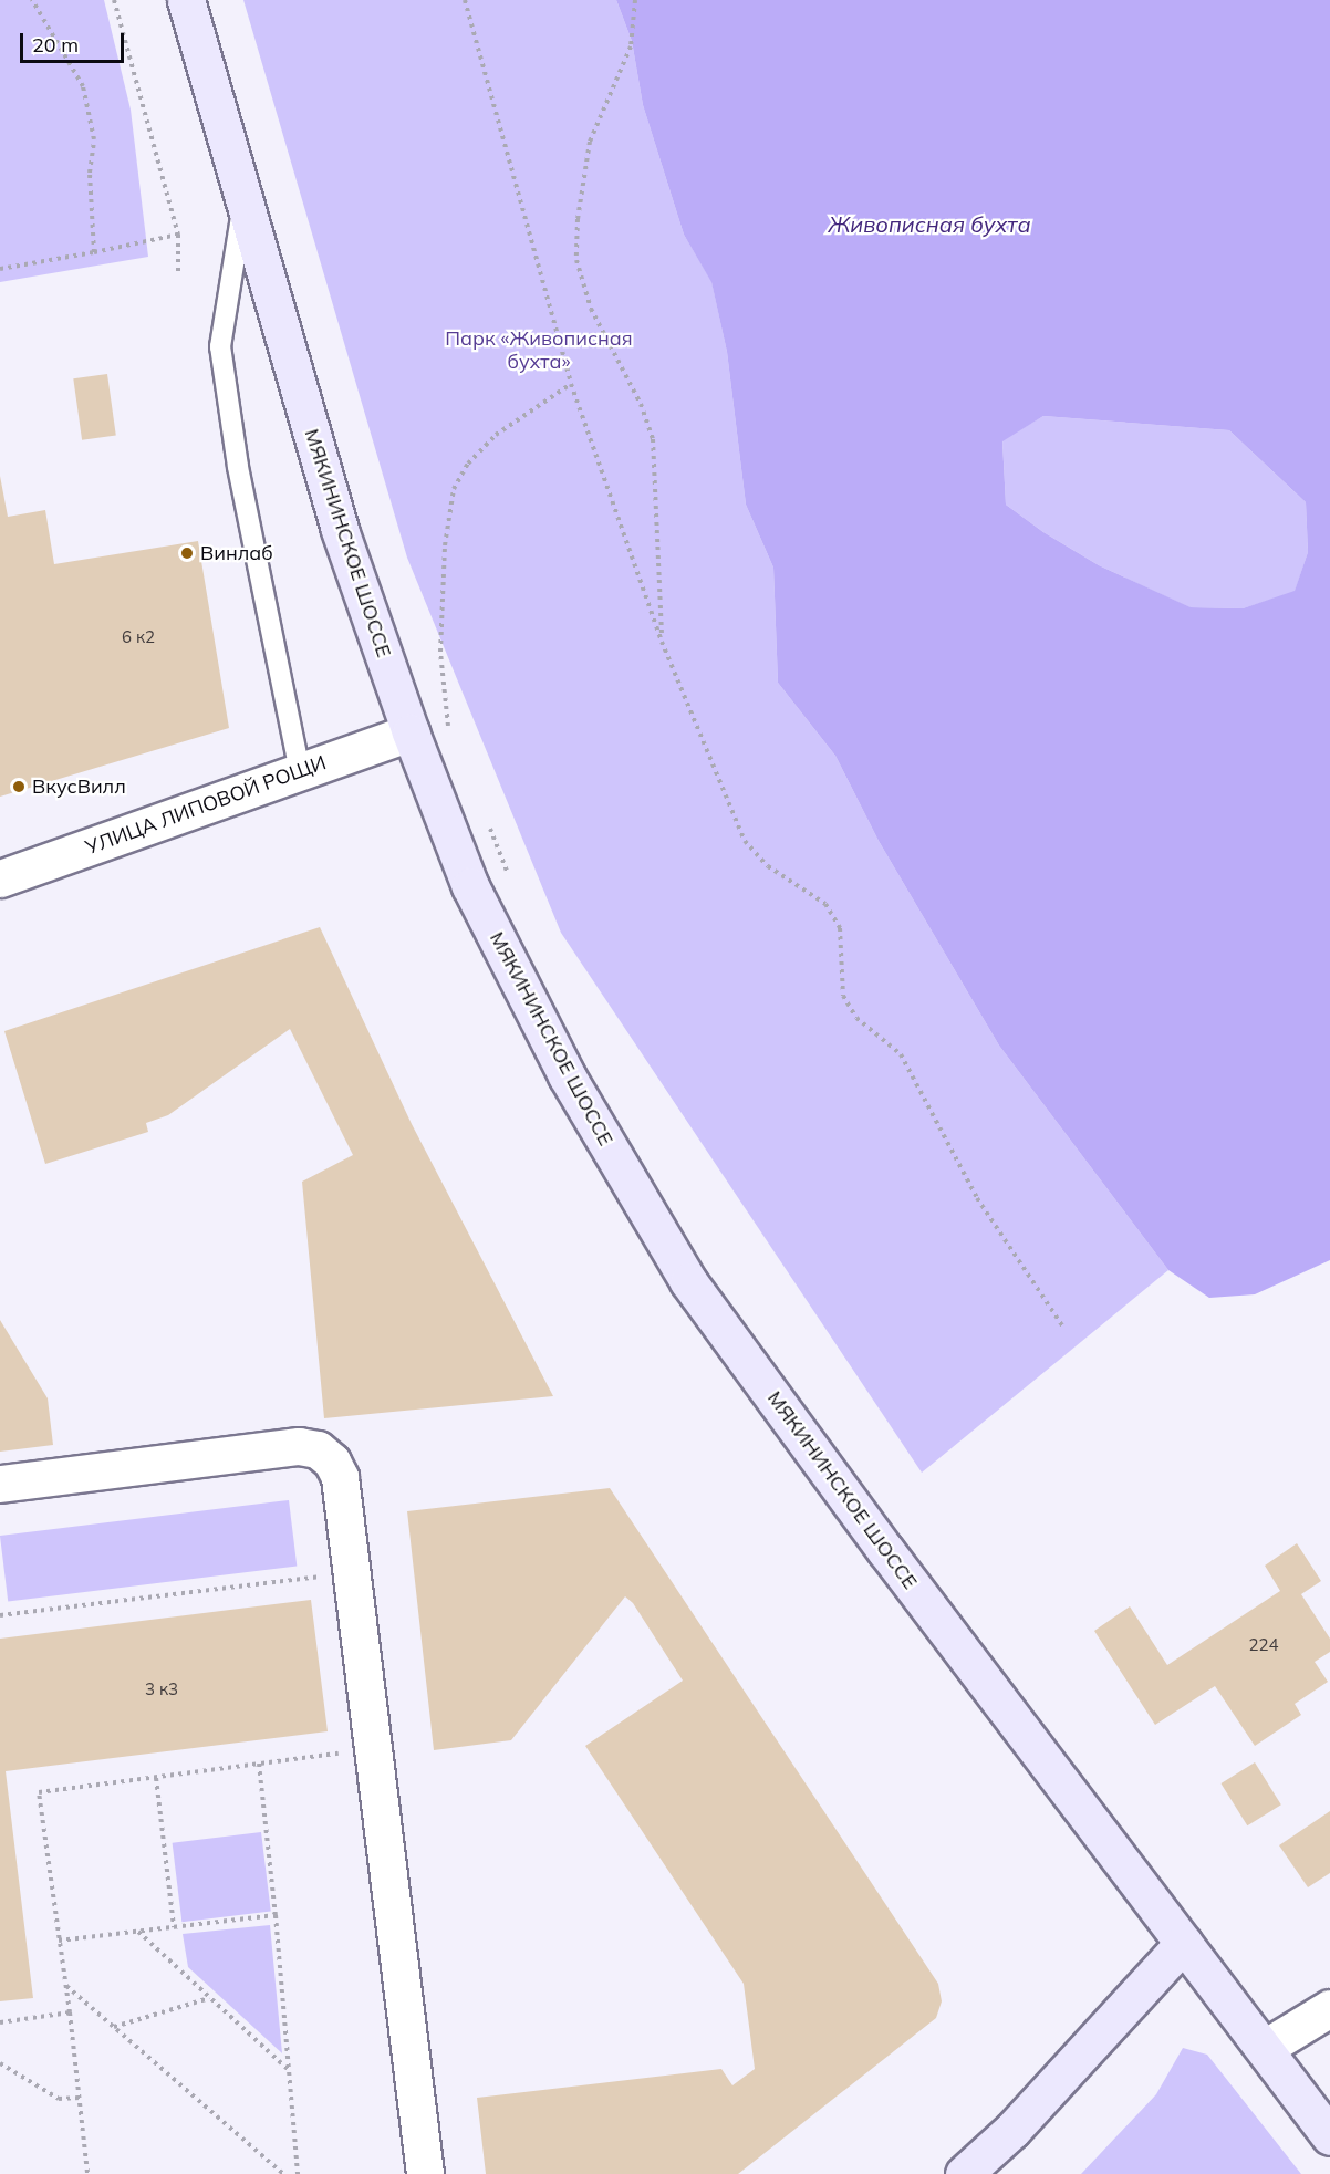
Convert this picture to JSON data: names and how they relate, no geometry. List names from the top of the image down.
{
  "streets": {
    "street": ["МЯКИНИНСКОЕ ШОССЕ", "УЛИЦА ЛИПОВОЙ РОЩИ"]
  },
  "crossings": [
    ["МЯКИНИНСКОЕ ШОССЕ", "УЛИЦА ЛИПОВОЙ РОЩИ"]
  ],
  "water": ["Живописная бухта"],
  "parks": ["Парк «Живописная бухта»"],
  "places": ["Винлаб", "ВкусВилл"],
  "house_numbers": ["6 к2", "224", "3 к3"],
  "scale_bar": "20 m"
}
